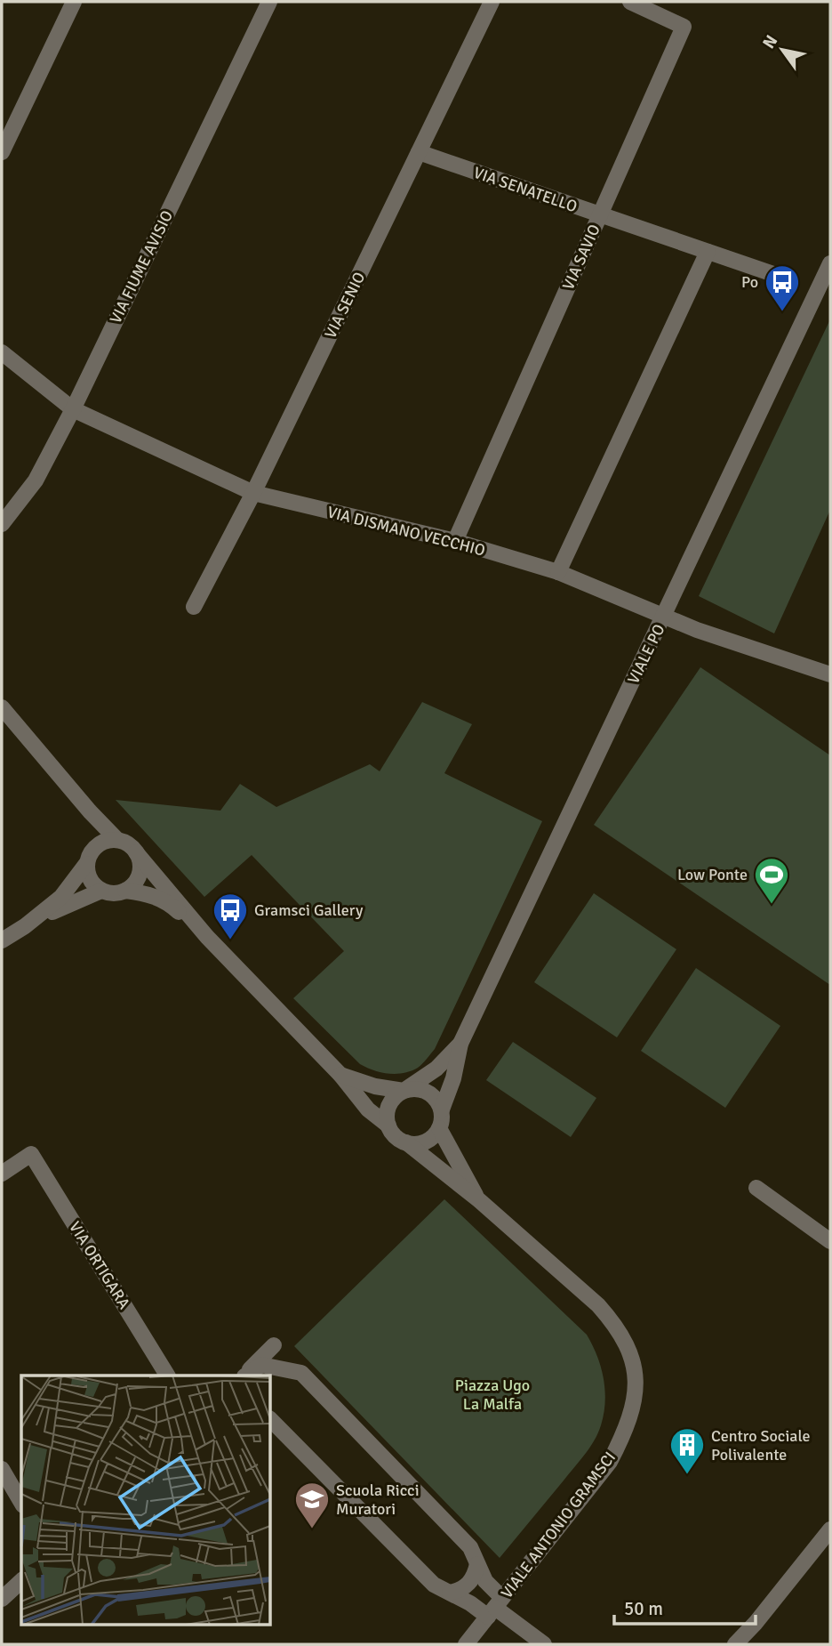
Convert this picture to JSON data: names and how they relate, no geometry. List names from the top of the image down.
{
  "streets": {
    "street": [
      "VIA SENATELLO",
      "VIA SAVIO",
      "VIA FIUME AVISIO",
      "VIA SENIO",
      "VIA DISMANO VECCHIO",
      "VIALE PO",
      "VIA ORTIGARA",
      "VIALE ANTONIO GRAMSCI"
    ]
  },
  "crossings": [
    ["VIA SENATELLO", "VIA SAVIO"],
    ["VIA SENATELLO", "VIA SENIO"],
    ["VIA SAVIO", "VIA DISMANO VECCHIO"],
    ["VIA FIUME AVISIO", "VIA DISMANO VECCHIO"],
    ["VIA SENIO", "VIA DISMANO VECCHIO"],
    ["VIA DISMANO VECCHIO", "VIALE PO"],
    ["VIALE PO", "VIALE ANTONIO GRAMSCI"]
  ],
  "parks": ["Piazza Ugo La Malfa"],
  "places": {
    "bus stop": ["Po", "Gramsci Gallery"],
    "sports": ["Low Ponte"],
    "building": ["Centro Sociale Polivalente"],
    "school or university": ["Scuola Ricci Muratori"]
  },
  "scale_bar": "50 m",
  "north": "top left"
}
